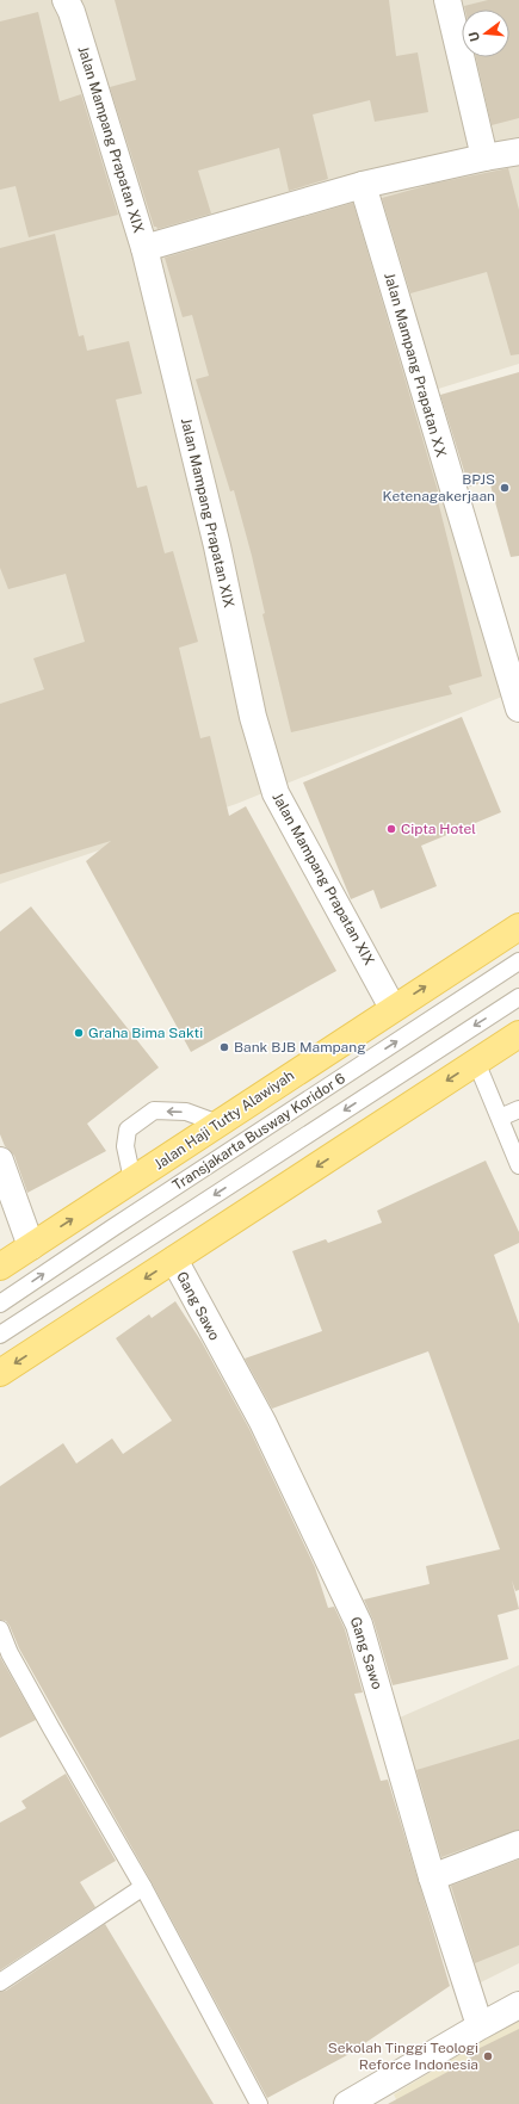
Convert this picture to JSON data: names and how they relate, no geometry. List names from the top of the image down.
{
  "streets": {
    "main road": ["Jalan Haji Tutty Alawiyah"],
    "street": ["Jalan Mampang Prapatan XIX", "Jalan Mampang Prapatan XX", "Gang Sawo"],
    "lane": ["Transjakarta Busway Koridor 6"]
  },
  "crossings": [
    ["Jalan Mampang Prapatan XIX", "Jalan Haji Tutty Alawiyah"]
  ],
  "places": [
    "BPJS Ketenagakerjaan",
    "Cipta Hotel",
    "Graha Bima Sakti",
    "Bank BJB Mampang",
    "Sekolah Tinggi Teologi Reforce Indonesia"
  ],
  "north": "left"
}
